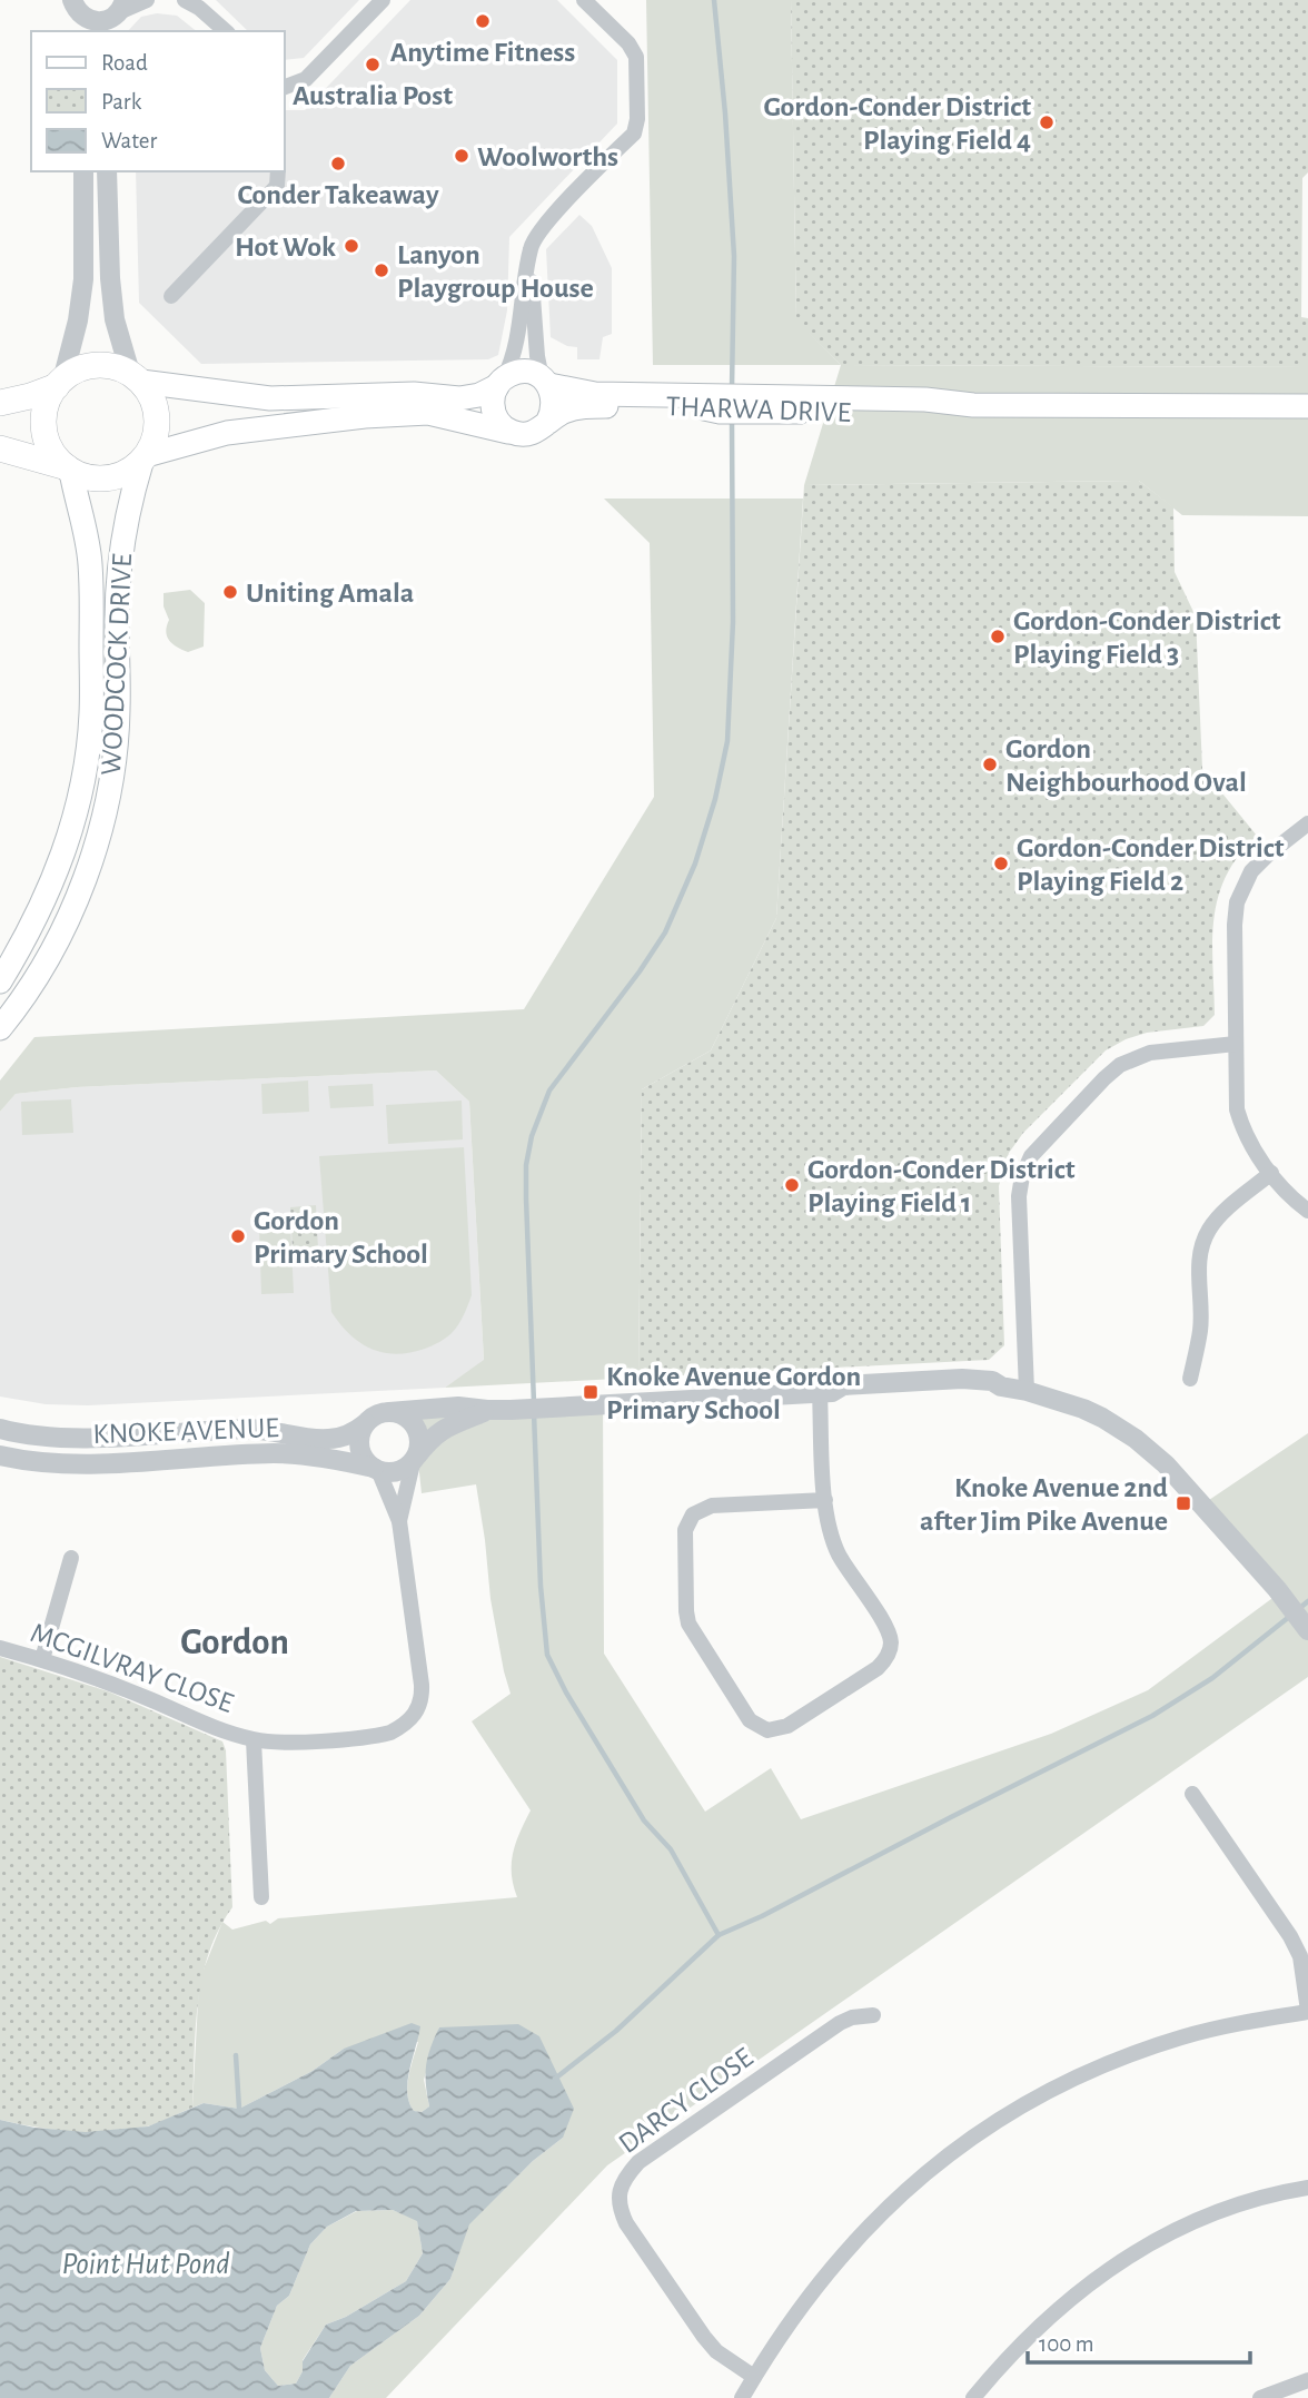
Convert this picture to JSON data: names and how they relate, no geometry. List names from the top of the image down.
{
  "streets": {
    "main road": ["THARWA DRIVE", "WOODCOCK DRIVE"],
    "street": ["KNOKE AVENUE", "MCGILVRAY CLOSE", "DARCY CLOSE"]
  },
  "crossings": [
    ["KNOKE AVENUE", "MCGILVRAY CLOSE"]
  ],
  "districts": ["Gordon"],
  "water": ["Point Hut Pond"],
  "places": {
    "other": [
      "Anytime Fitness",
      "Australia Post",
      "Gordon-Conder District Playing Field 4",
      "Woolworths",
      "Conder Takeaway",
      "Hot Wok",
      "Lanyon Playgroup House",
      "Uniting Amala",
      "Gordon-Conder District Playing Field 3",
      "Gordon Neighbourhood Oval",
      "Gordon-Conder District Playing Field 2",
      "Gordon-Conder District Playing Field 1",
      "Gordon Primary School"
    ],
    "transit": ["Knoke Avenue Gordon Primary School", "Knoke Avenue 2nd after Jim Pike Avenue"]
  },
  "legend": ["Road", "Park", "Water"],
  "scale_bar": "100 m"
}
